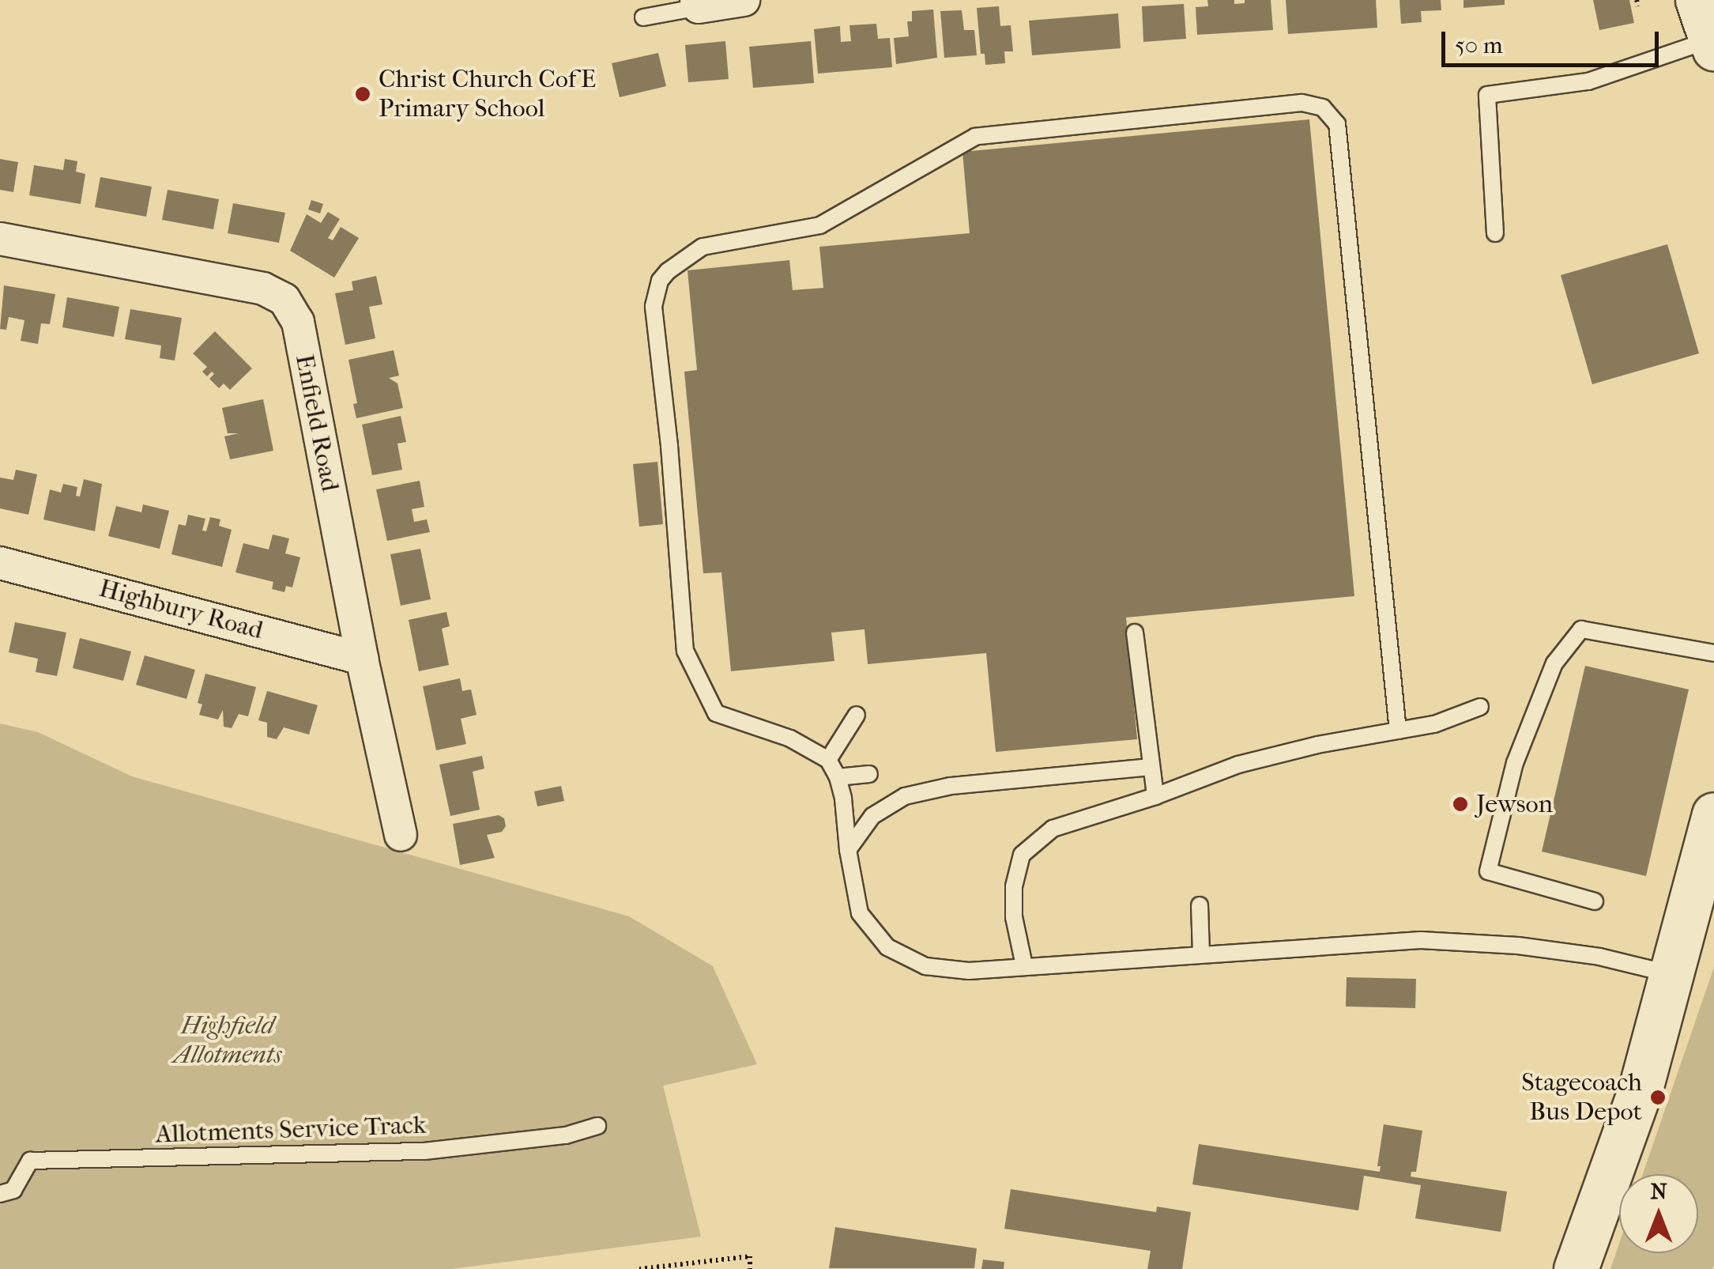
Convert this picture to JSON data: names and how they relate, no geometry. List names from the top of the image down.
{
  "streets": {
    "street": ["Enfield Road", "Highbury Road"],
    "lane": ["Allotments Service Track"]
  },
  "crossings": [
    ["Enfield Road", "Highbury Road"]
  ],
  "parks": ["Highfield Allotments"],
  "places": ["Christ Church CofE Primary School", "Jewson", "Stagecoach Bus Depot"],
  "scale_bar": "50 m",
  "north": "top"
}
